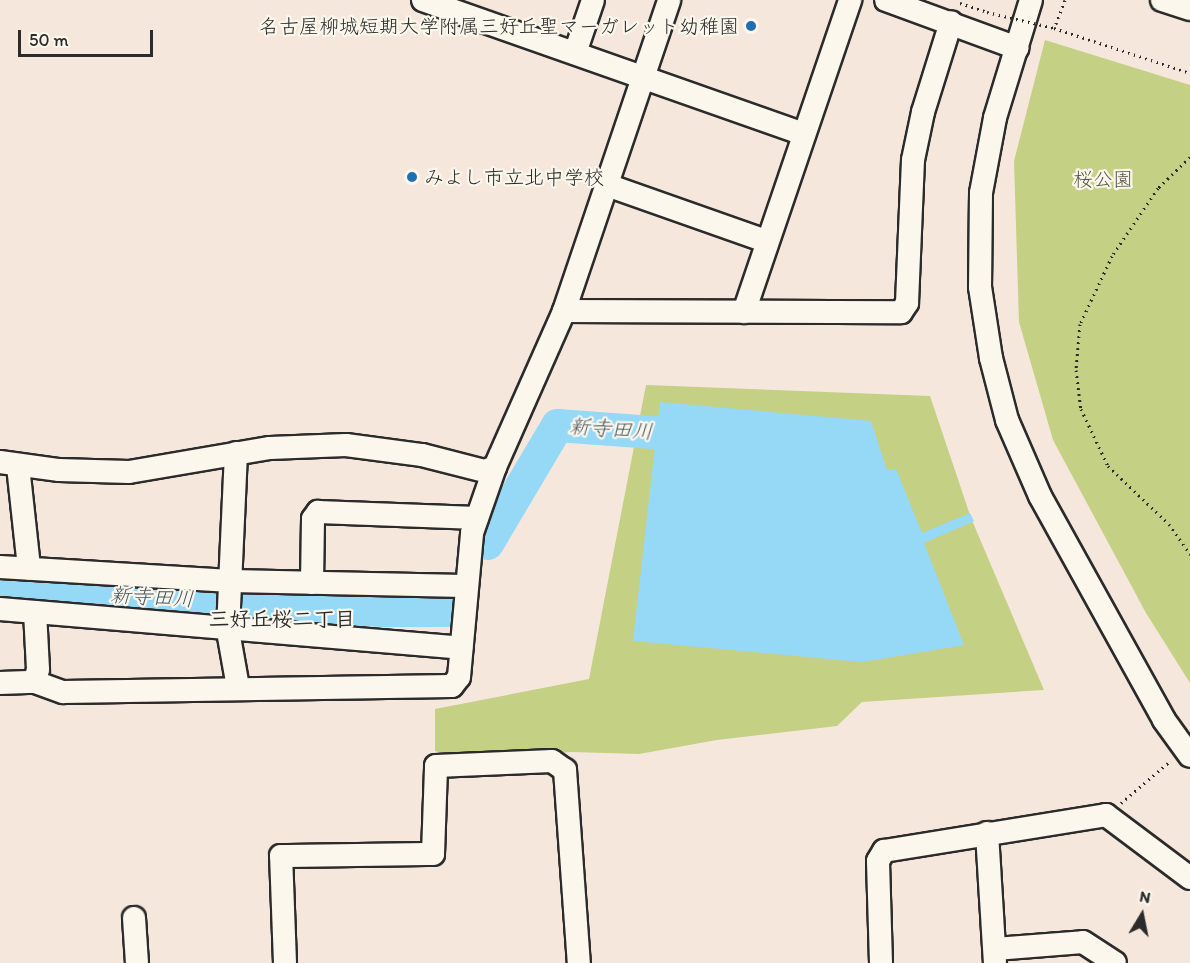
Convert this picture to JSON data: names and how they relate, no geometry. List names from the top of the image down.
{
  "districts": ["三好丘桜二丁目"],
  "water": ["新寺田川"],
  "parks": ["桜公園"],
  "places": ["名古屋柳城短期大学附属三好丘聖マーガレット幼稚園", "みよし市立北中学校"],
  "scale_bar": "50 m",
  "north": "top"
}
